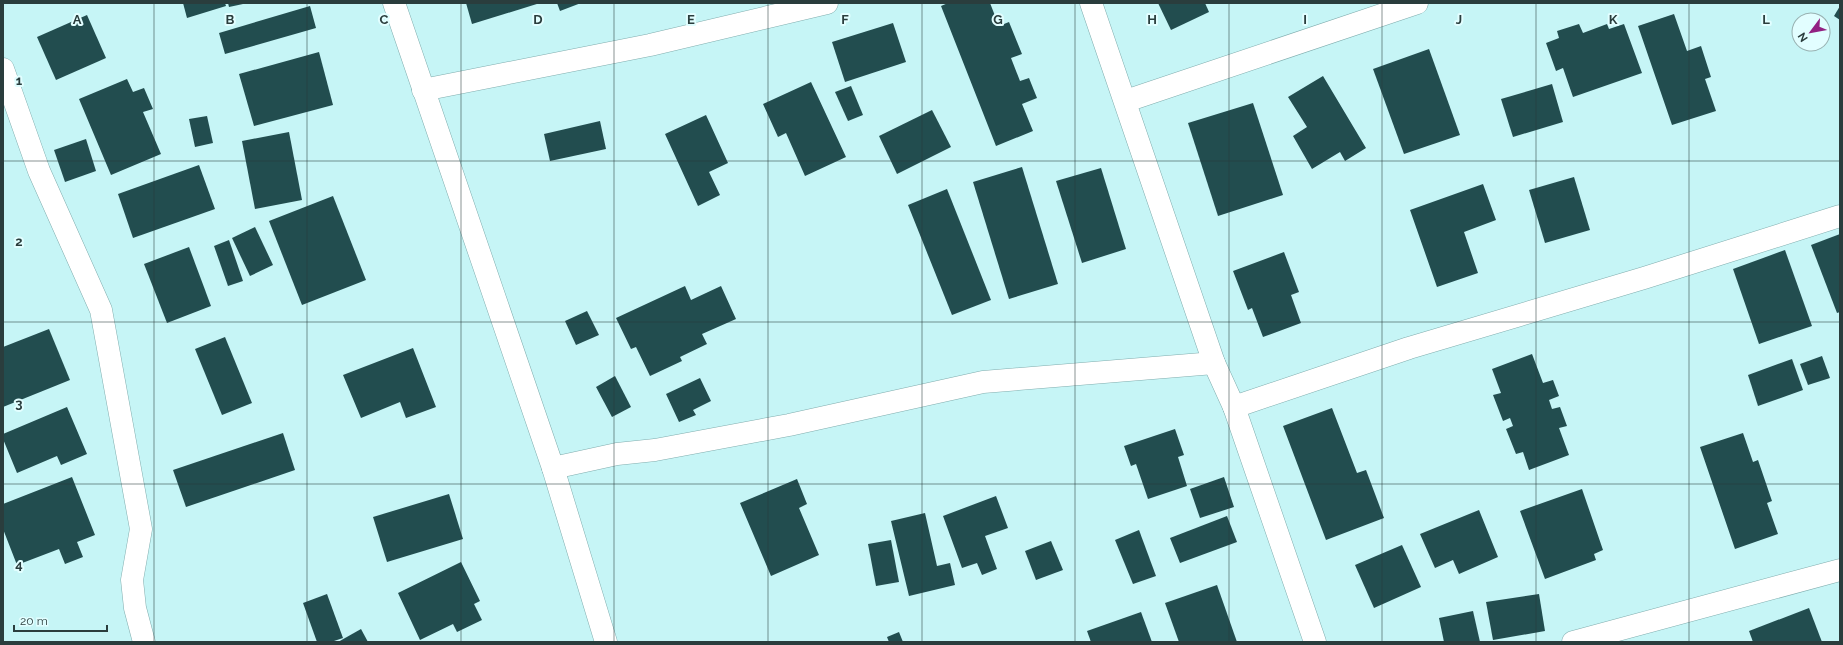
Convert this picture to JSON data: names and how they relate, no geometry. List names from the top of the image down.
{
  "scale_bar": "20 m",
  "north": "bottom left",
  "grid": {
    "columns": [
      "A",
      "B",
      "C",
      "D",
      "E",
      "F",
      "G",
      "H",
      "I",
      "J",
      "K",
      "L"
    ],
    "rows": [
      "1",
      "2",
      "3",
      "4"
    ]
  }
}
